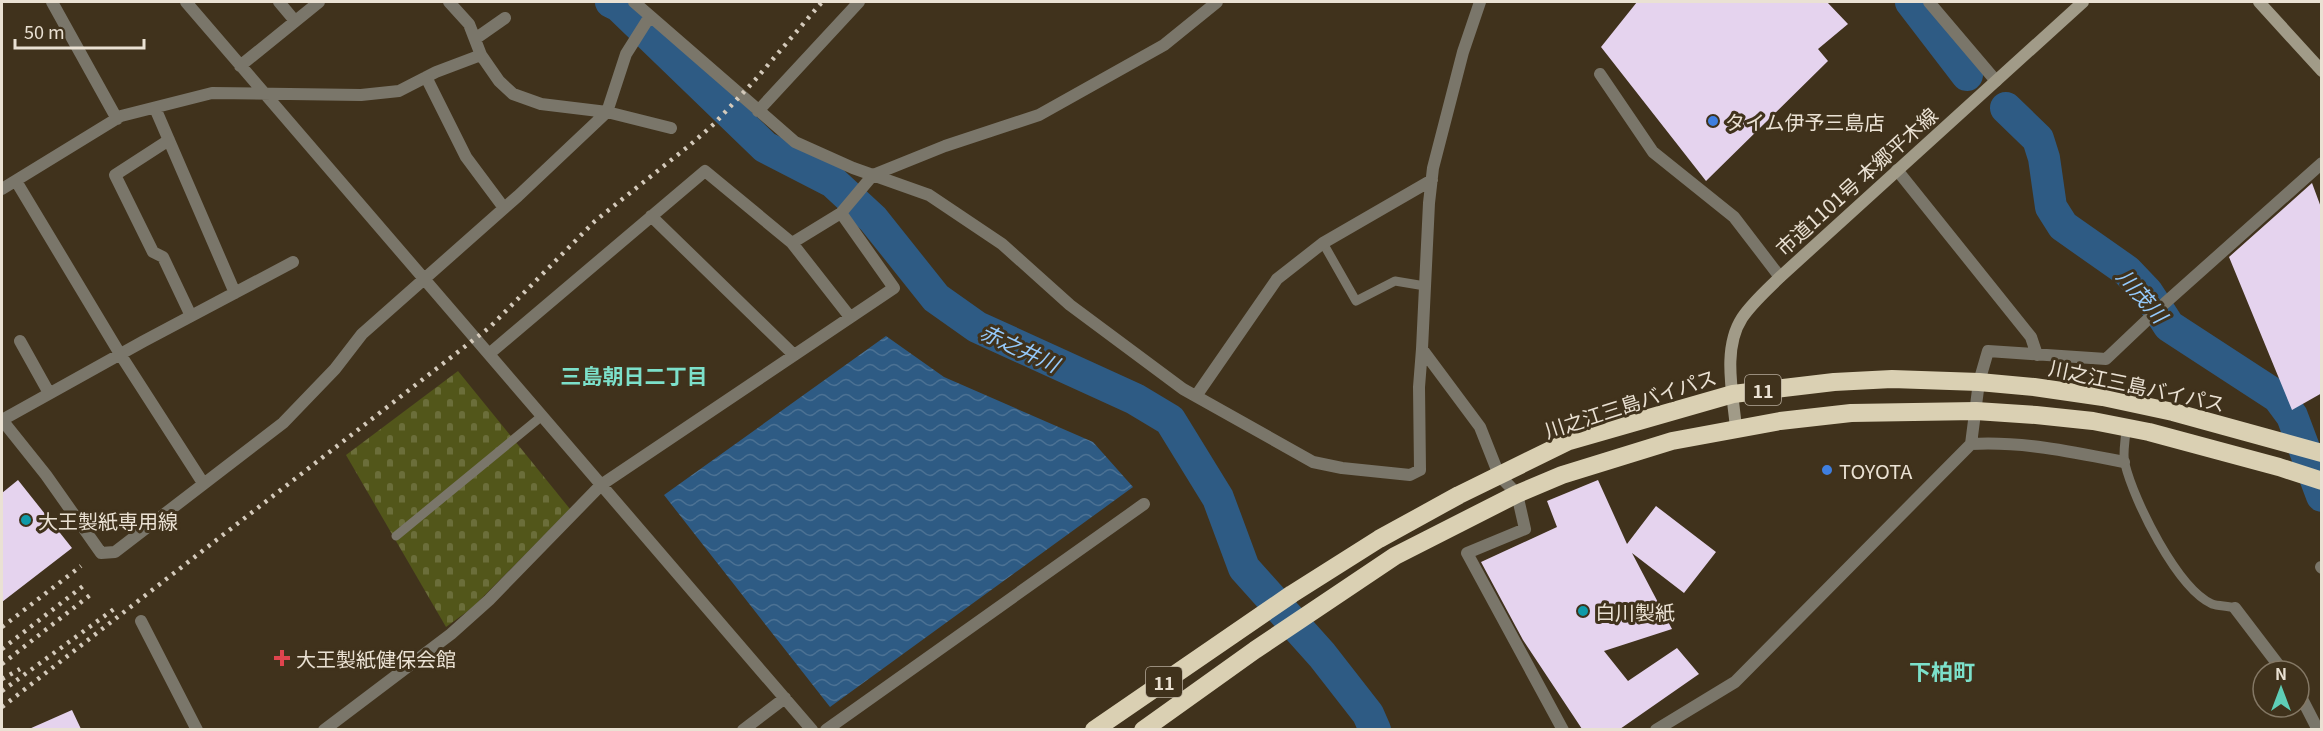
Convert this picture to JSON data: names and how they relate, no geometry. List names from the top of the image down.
{
  "streets": {
    "highway": ["川之江三島バイパス", "11"],
    "street": ["市道1101号 本郷平木線"]
  },
  "crossings": [
    ["市道1101号 本郷平木線", "川之江三島バイパス"],
    ["市道1101号 本郷平木線", "11"]
  ],
  "districts": ["三島朝日二丁目", "下柏町"],
  "water": ["川茂川", "赤之井川"],
  "places": {
    "other": [
      "タイム伊予三島店",
      "TOYOTA",
      "大王製紙専用線",
      "白川製紙"
    ],
    "health": ["大王製紙健保会館"]
  },
  "scale_bar": "50 m",
  "north": "top"
}
